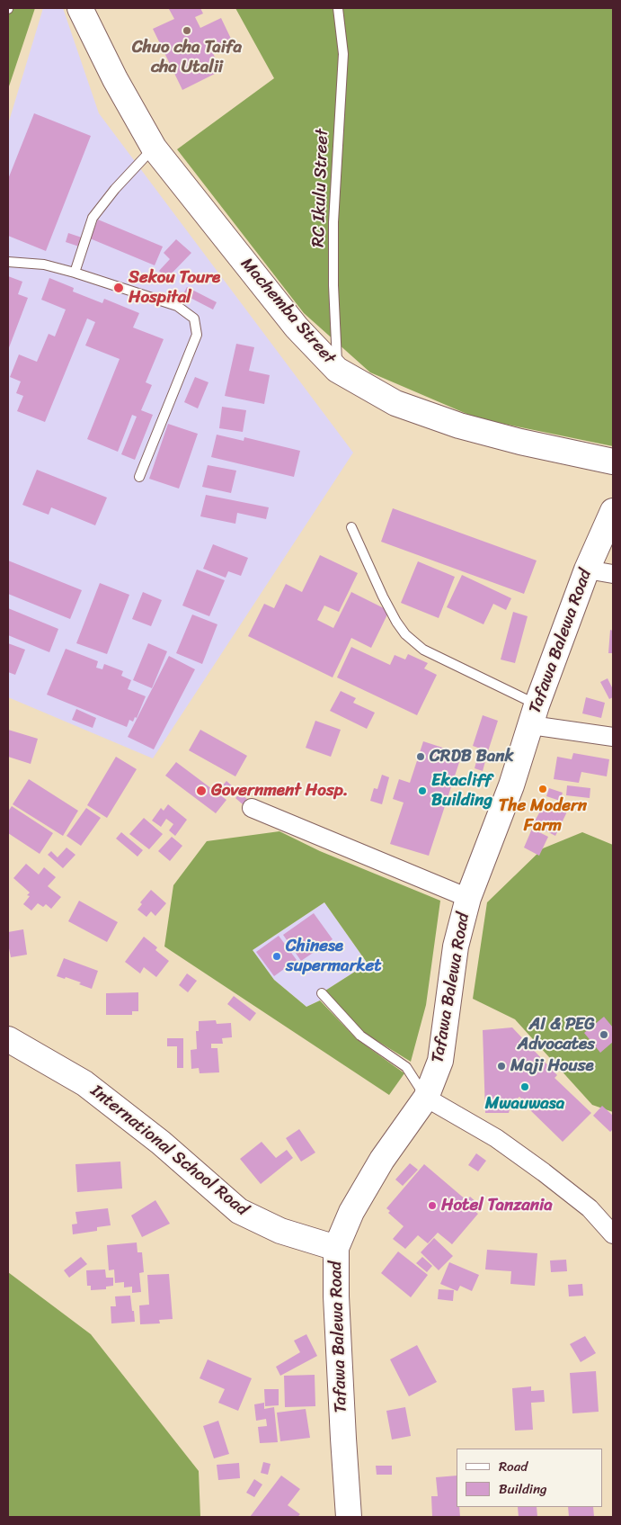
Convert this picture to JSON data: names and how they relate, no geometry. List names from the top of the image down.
{
  "streets": {
    "main road": ["Machemba Street", "Tafawa Balewa Road", "International School Road"],
    "lane": ["RC Ikulu Street"]
  },
  "crossings": [
    ["RC Ikulu Street", "Machemba Street"],
    ["Tafawa Balewa Road", "International School Road"]
  ],
  "places": [
    "Chuo cha Taifa cha Utalii",
    "Sekou Toure Hospital",
    "CRDB Bank",
    "The Modern Farm",
    "Government Hosp.",
    "Ekacliff Building",
    "Chinese supermarket",
    "AI & PEG Advocates",
    "Maji House",
    "Mwauwasa",
    "Hotel Tanzania"
  ],
  "legend": ["Road", "Building"]
}
